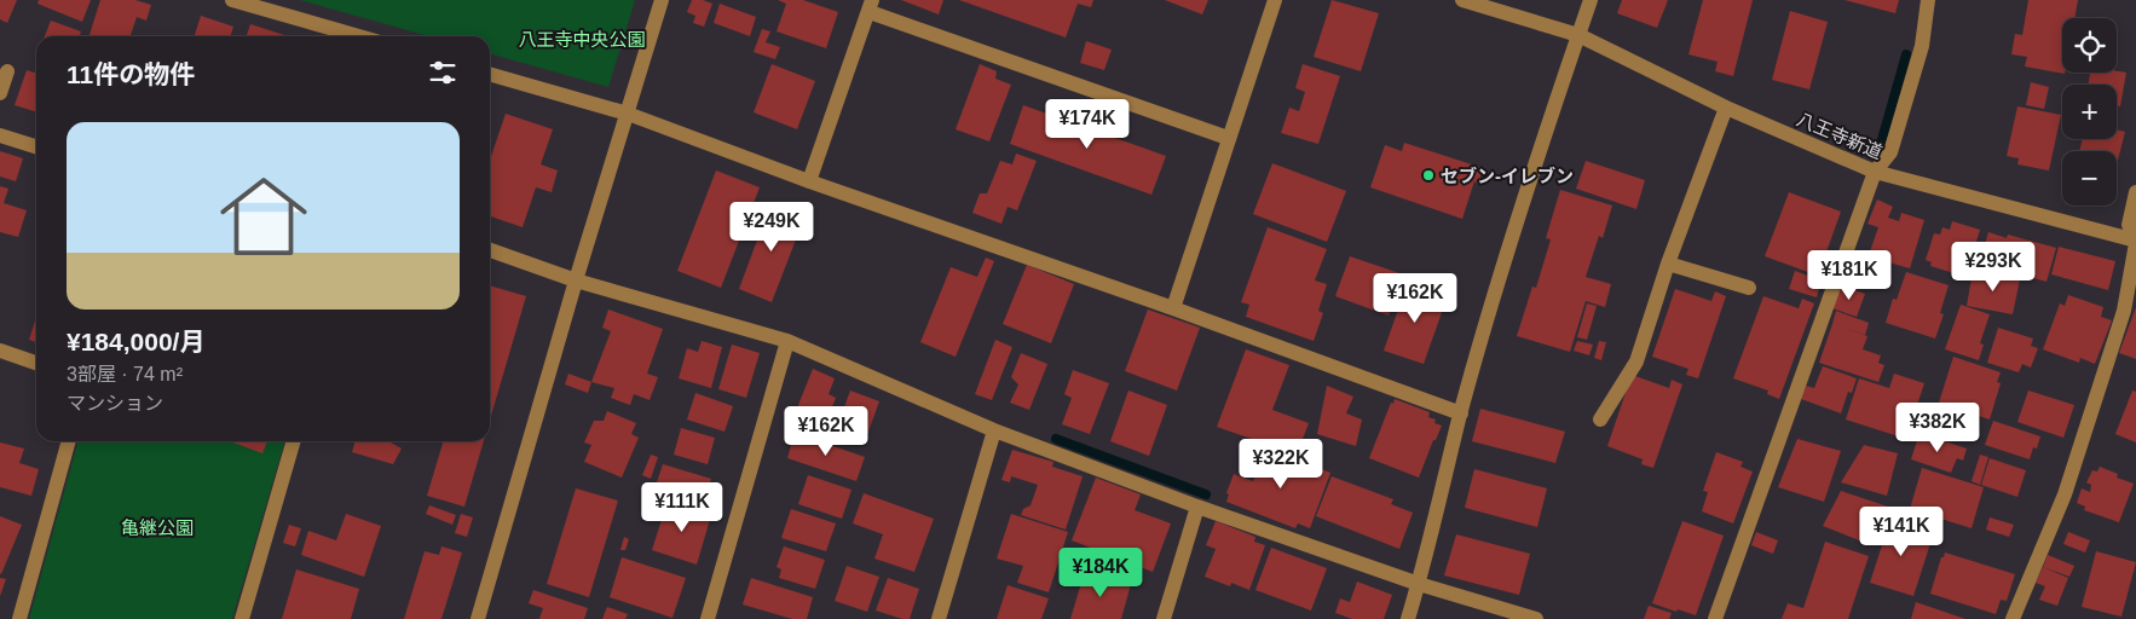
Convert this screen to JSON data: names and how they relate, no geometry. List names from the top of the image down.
{
  "streets": {
    "street": ["八王寺新道"]
  },
  "parks": ["八王寺中央公園", "亀継公園"],
  "places": ["セブン-イレブン"],
  "page": {
    "map_buttons": ["+", "−"],
    "heading": "11件の物件",
    "price": [
      "¥174K",
      "¥249K",
      "¥293K",
      "¥181K",
      "¥162K",
      "¥382K",
      "¥162K",
      "¥322K",
      "¥111K",
      "¥141K",
      "¥184K"
    ],
    "list": [
      {
        "name": "¥184,000/月",
        "note": "3部屋 · 74 m² · マンション"
      }
    ]
  }
}
